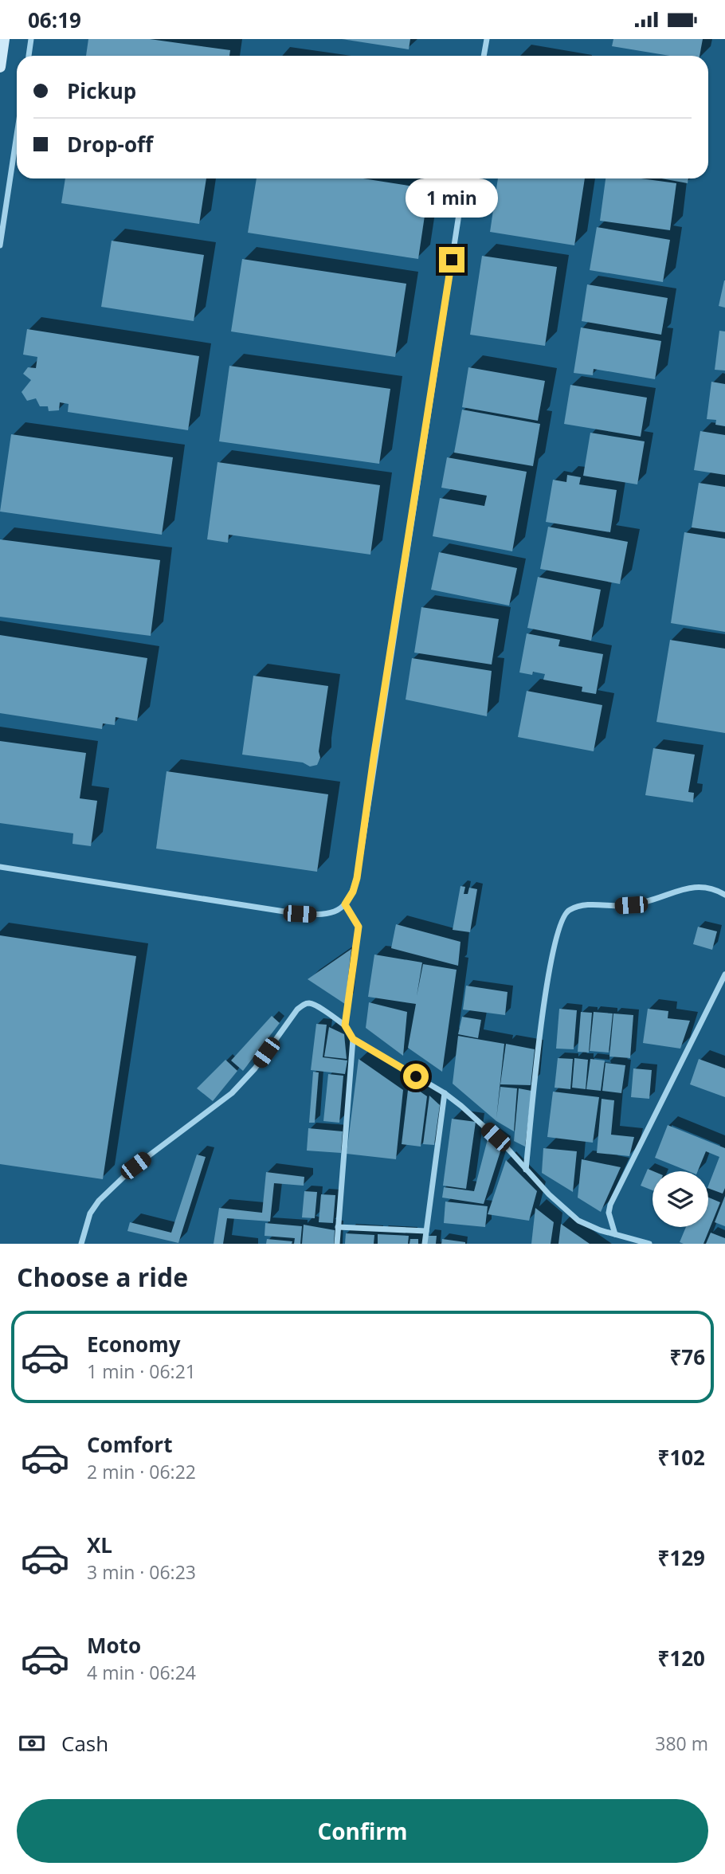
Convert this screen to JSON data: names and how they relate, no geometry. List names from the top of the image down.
{
  "page": {
    "status": "06:19",
    "banner": ["Pickup", "Drop-off"],
    "bubble": "1 min",
    "heading": "Choose a ride",
    "list": [
      {
        "name": "Economy",
        "note": "1 min · 06:21",
        "value": "₹76"
      },
      {
        "name": "Comfort",
        "note": "2 min · 06:22",
        "value": "₹102"
      },
      {
        "name": "XL",
        "note": "3 min · 06:23",
        "value": "₹129"
      },
      {
        "name": "Moto",
        "note": "4 min · 06:24",
        "value": "₹120"
      }
    ],
    "pay": ["Cash", "380 m"],
    "buttons": "Confirm"
  }
}
